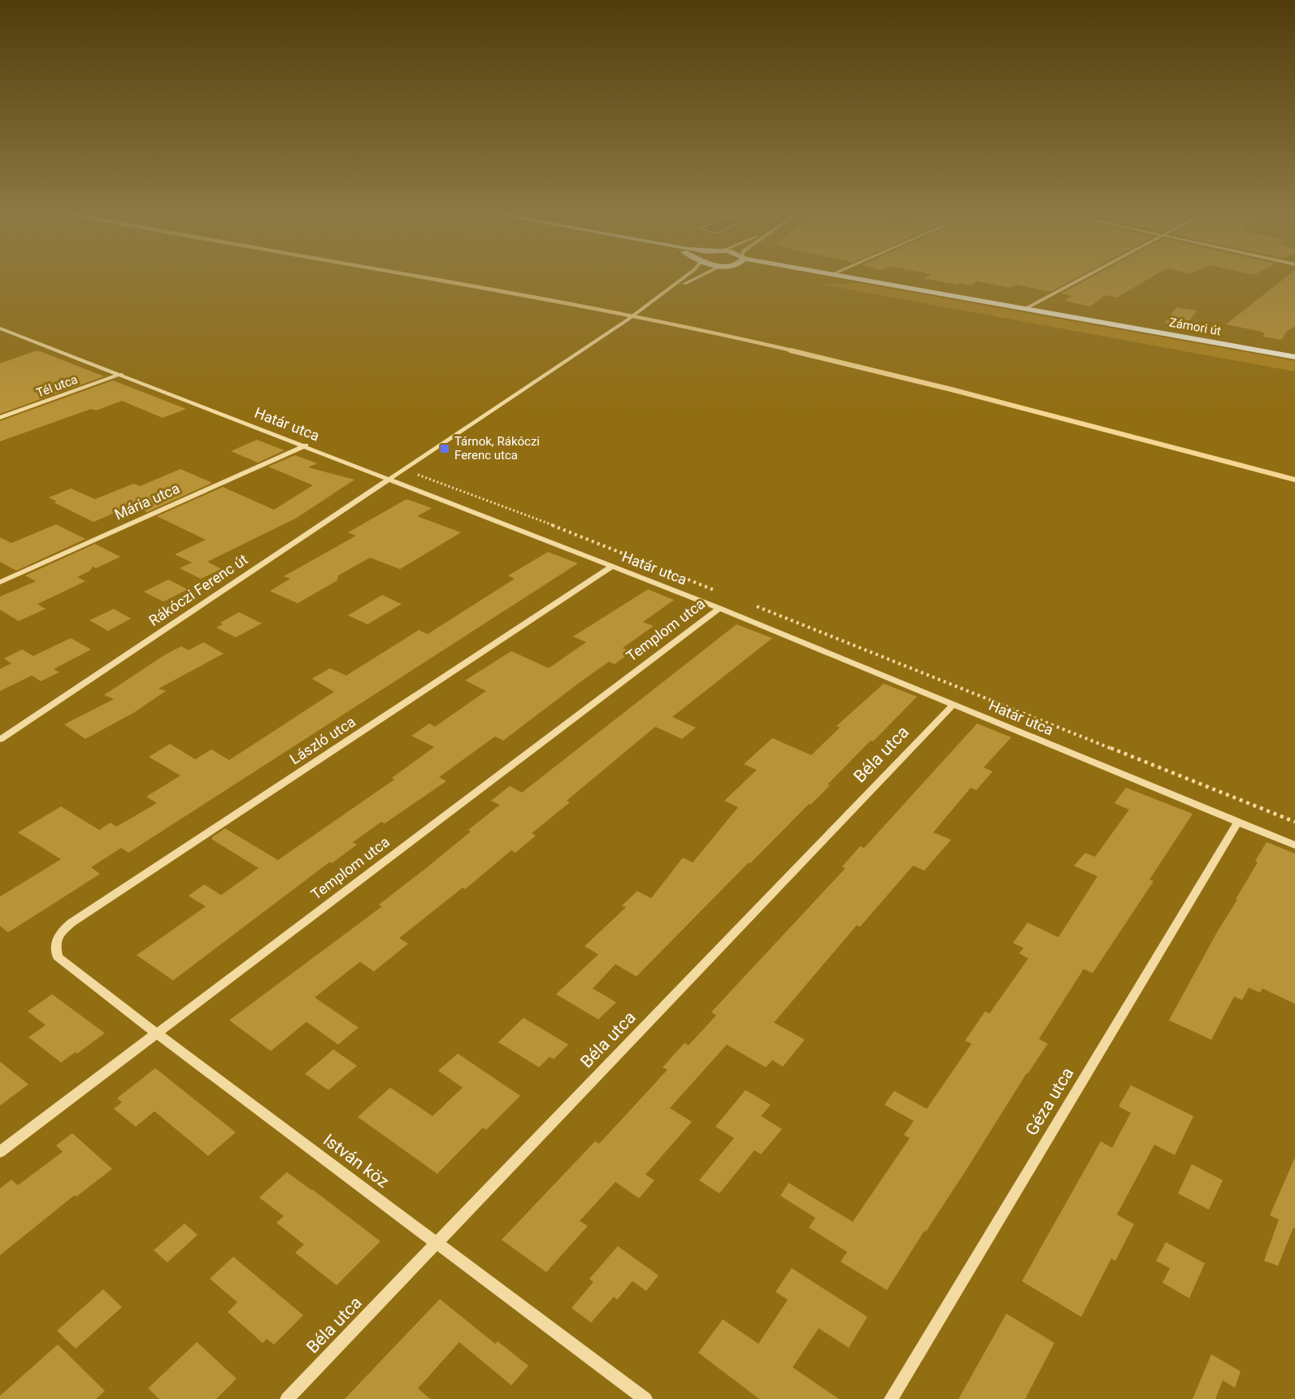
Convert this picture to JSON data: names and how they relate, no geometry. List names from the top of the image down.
{
  "streets": {
    "main road": ["Zámori út"],
    "street": [
      "Tél utca",
      "Határ utca",
      "Mária utca",
      "Rákóczi Ferenc út",
      "Templom utca",
      "László utca",
      "Béla utca",
      "Géza utca",
      "István köz"
    ]
  },
  "crossings": [
    ["Tél utca", "Határ utca"],
    ["Határ utca", "Mária utca"],
    ["Határ utca", "Rákóczi Ferenc út"],
    ["Határ utca", "Templom utca"],
    ["Határ utca", "László utca"],
    ["Határ utca", "Béla utca"],
    ["Határ utca", "Géza utca"],
    ["Templom utca", "István köz"],
    ["László utca", "István köz"],
    ["Béla utca", "István köz"]
  ],
  "places": {
    "transit": ["Tárnok, Rákóczi Ferenc utca"]
  }
}
